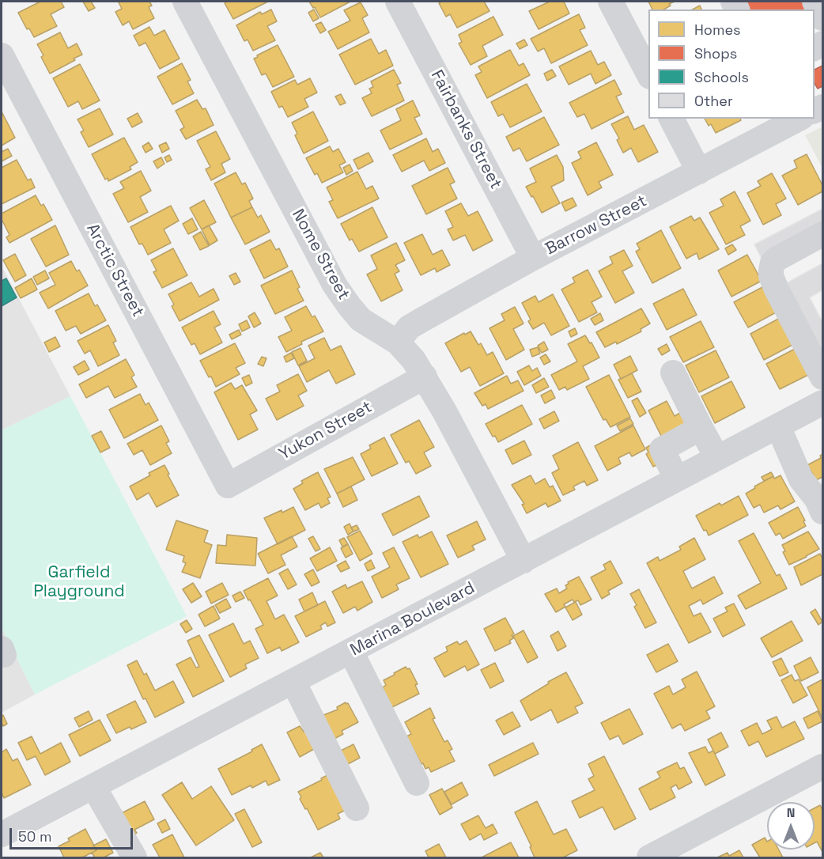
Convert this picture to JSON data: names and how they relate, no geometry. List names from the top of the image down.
{
  "streets": {
    "street": [
      "Fairbanks Street",
      "Barrow Street",
      "Nome Street",
      "Arctic Street",
      "Yukon Street",
      "Marina Boulevard"
    ]
  },
  "crossings": [
    ["Fairbanks Street", "Barrow Street"],
    ["Barrow Street", "Nome Street"],
    ["Nome Street", "Yukon Street"],
    ["Nome Street", "Marina Boulevard"],
    ["Arctic Street", "Yukon Street"]
  ],
  "parks": ["Garfield Playground"],
  "legend": [
    "Homes",
    "Shops",
    "Schools",
    "Other"
  ],
  "scale_bar": "50 m",
  "north": "top"
}
